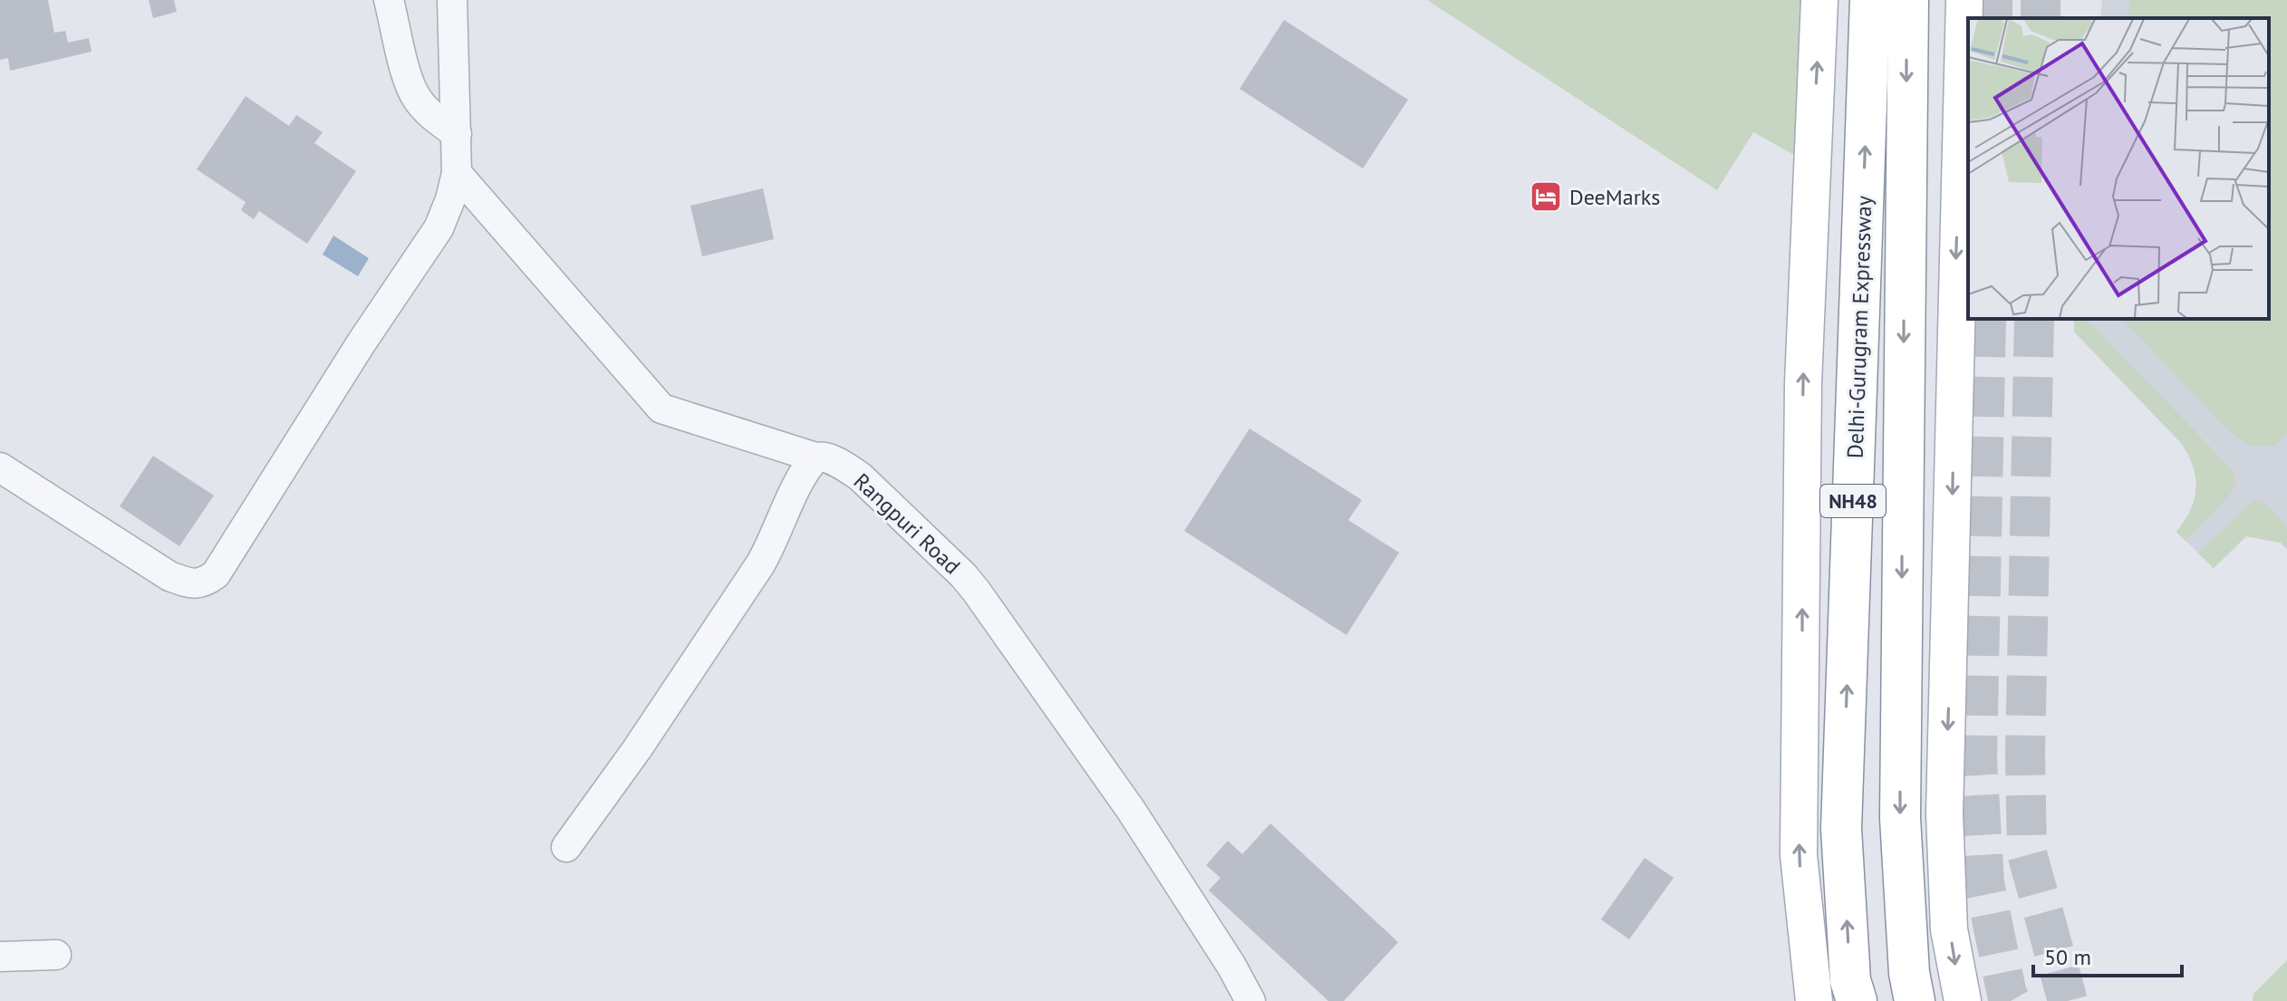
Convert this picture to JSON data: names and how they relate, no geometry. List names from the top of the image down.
{
  "streets": {
    "highway": ["Delhi-Gurugram Expressway", "NH48"],
    "street": ["Rangpuri Road"]
  },
  "places": {
    "hotel": ["DeeMarks"]
  },
  "scale_bar": "50 m"
}
